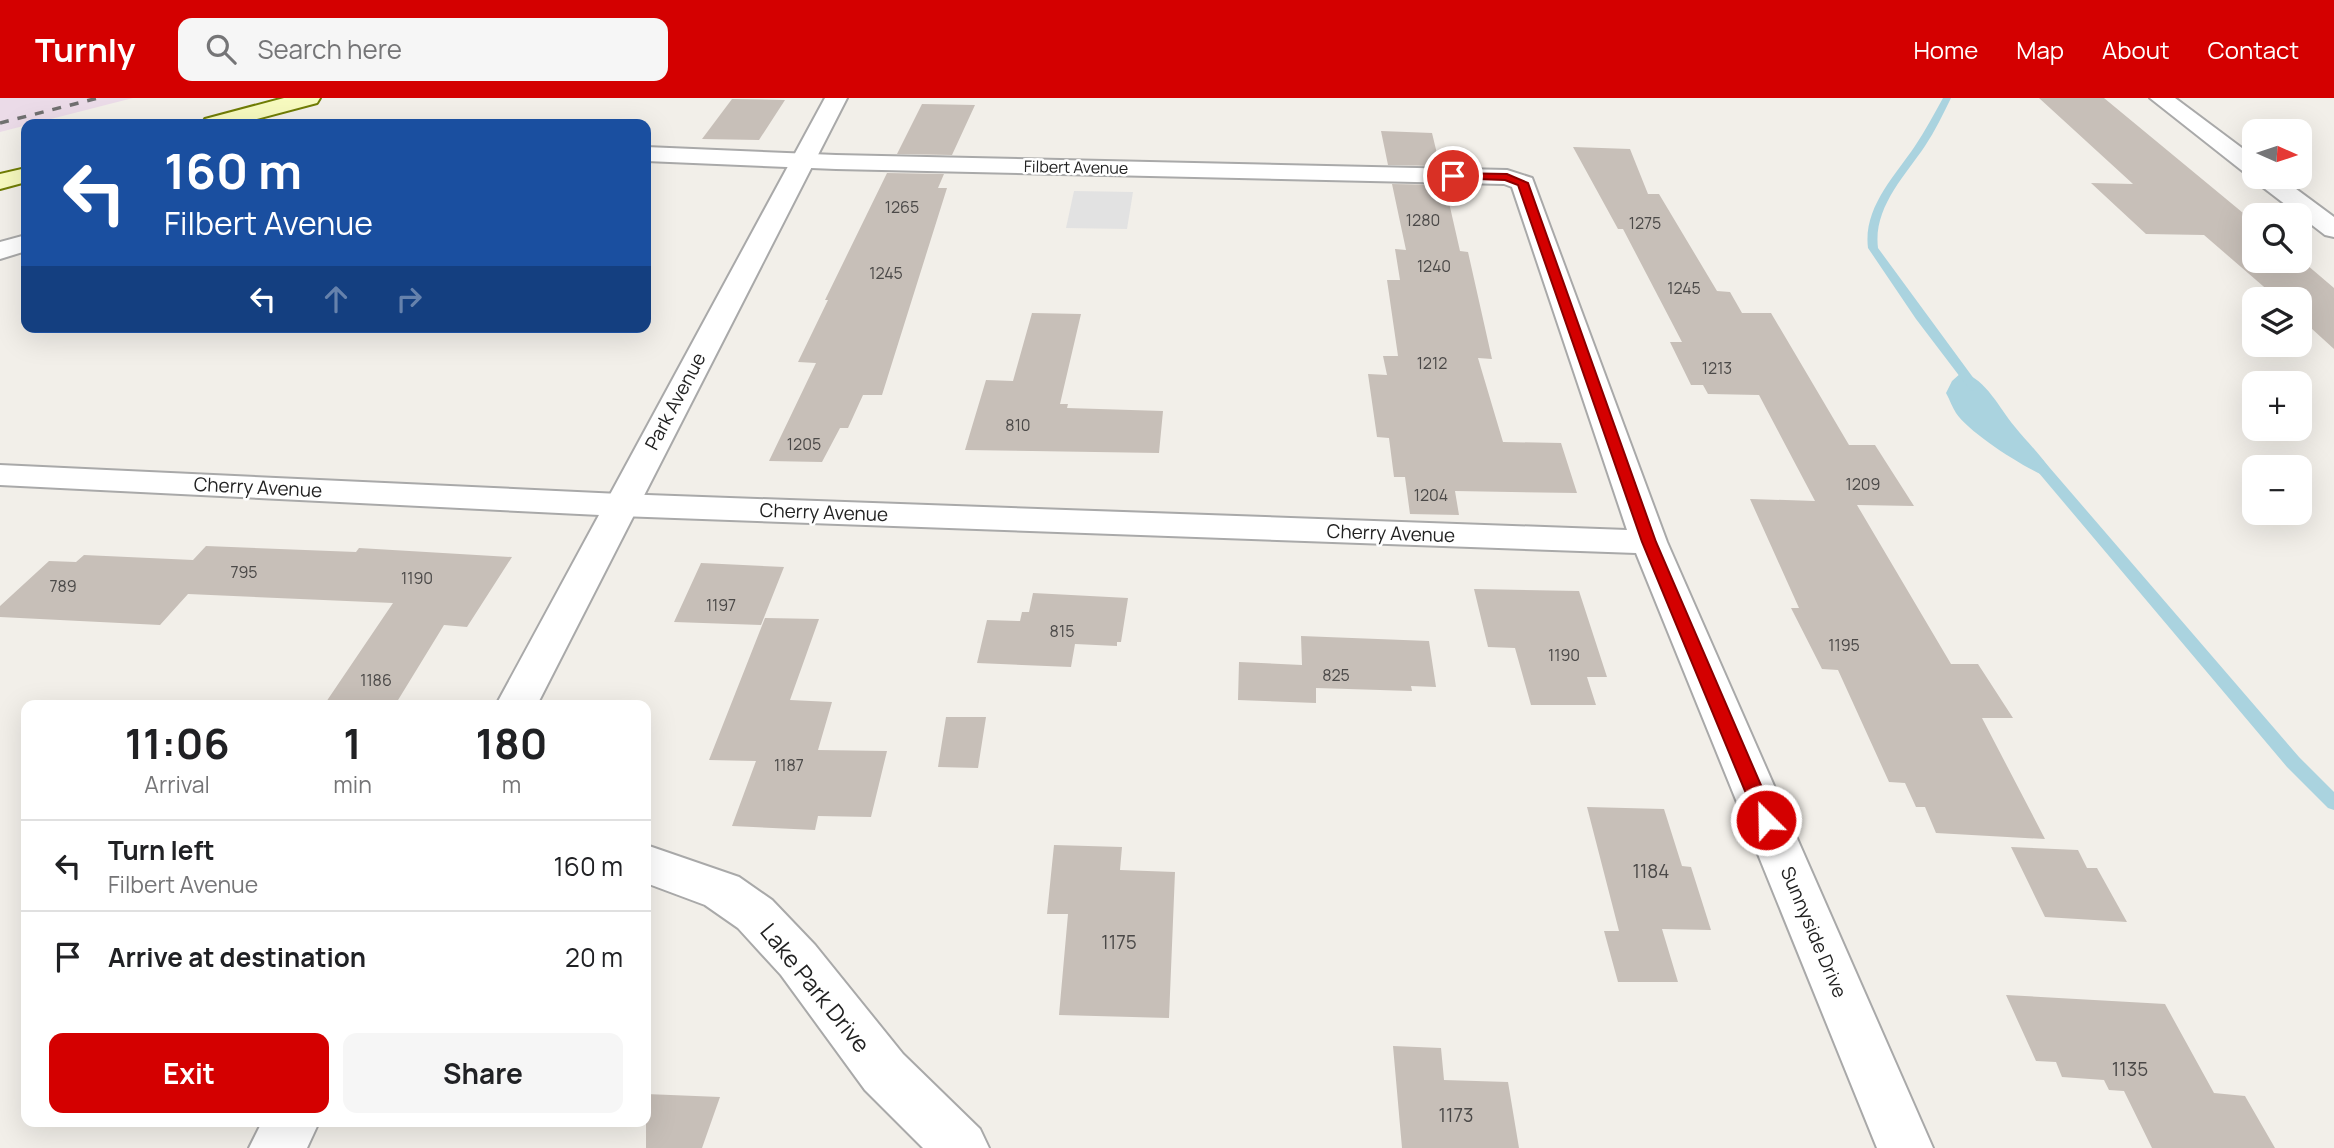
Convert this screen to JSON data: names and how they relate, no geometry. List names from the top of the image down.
{
  "streets": {
    "street": [
      "Filbert Avenue",
      "Park Avenue",
      "Cherry Avenue",
      "Sunnyside Drive",
      "Lake Park Drive"
    ]
  },
  "crossings": [
    ["Filbert Avenue", "Park Avenue"],
    ["Filbert Avenue", "Sunnyside Drive"],
    ["Park Avenue", "Cherry Avenue"],
    ["Cherry Avenue", "Sunnyside Drive"]
  ],
  "house_numbers": [
    "1265",
    "1280",
    "1275",
    "1240",
    "1245",
    "1245",
    "1212",
    "1213",
    "810",
    "1205",
    "1209",
    "1204",
    "795",
    "1190",
    "789",
    "1197",
    "815",
    "1195",
    "1190",
    "825",
    "1186",
    "1187",
    "1184",
    "1175",
    "1135",
    "1173"
  ],
  "north": "right",
  "page": {
    "header": "Turnly",
    "search": "Search here",
    "nav": [
      "Home",
      "Map",
      "About",
      "Contact"
    ],
    "map_buttons": ["+", "−"],
    "turn": ["160 m", "Filbert Avenue"],
    "eta": [
      "11:06",
      "Arrival",
      "1",
      "min",
      "180",
      "m"
    ],
    "list": [
      {
        "name": "Turn left",
        "note": "Filbert Avenue",
        "value": "160 m"
      },
      {
        "name": "Arrive at destination",
        "value": "20 m"
      }
    ],
    "buttons": ["Exit", "Share"]
  }
}
